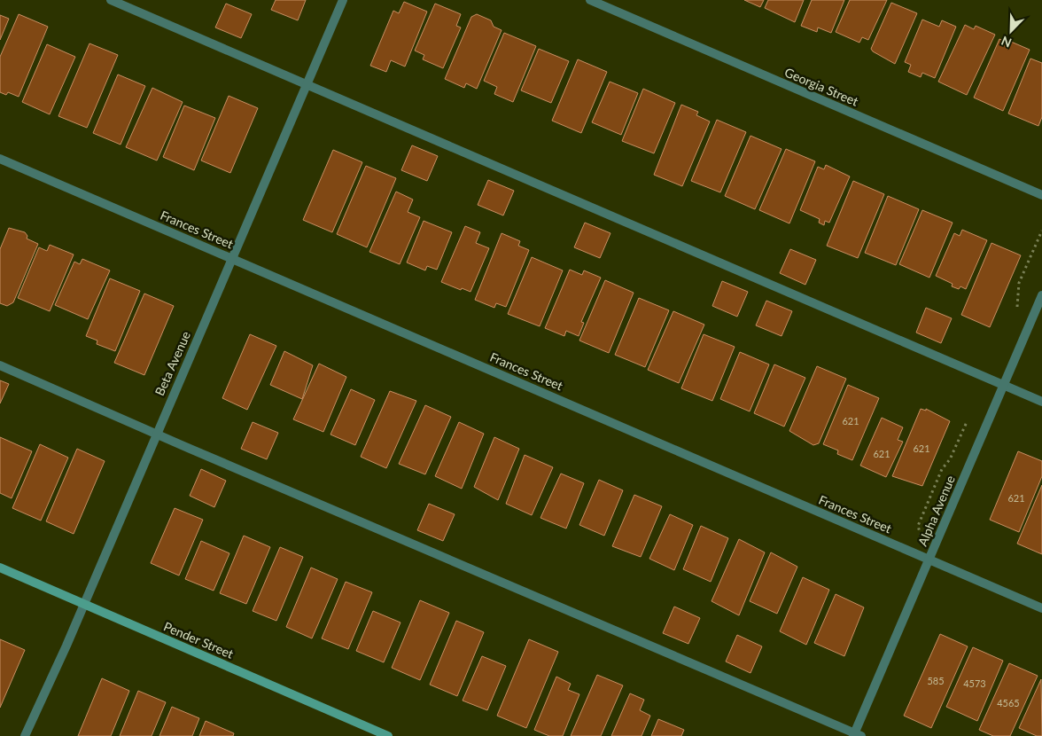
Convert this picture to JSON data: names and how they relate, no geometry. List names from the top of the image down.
{
  "streets": {
    "street": [
      "Georgia Street",
      "Frances Street",
      "Beta Avenue",
      "Alpha Avenue",
      "Pender Street"
    ]
  },
  "crossings": [
    ["Frances Street", "Beta Avenue"],
    ["Frances Street", "Alpha Avenue"],
    ["Beta Avenue", "Pender Street"]
  ],
  "house_numbers": [
    "621",
    "621",
    "621",
    "621",
    "585",
    "4573",
    "4565"
  ],
  "north": "bottom left"
}
